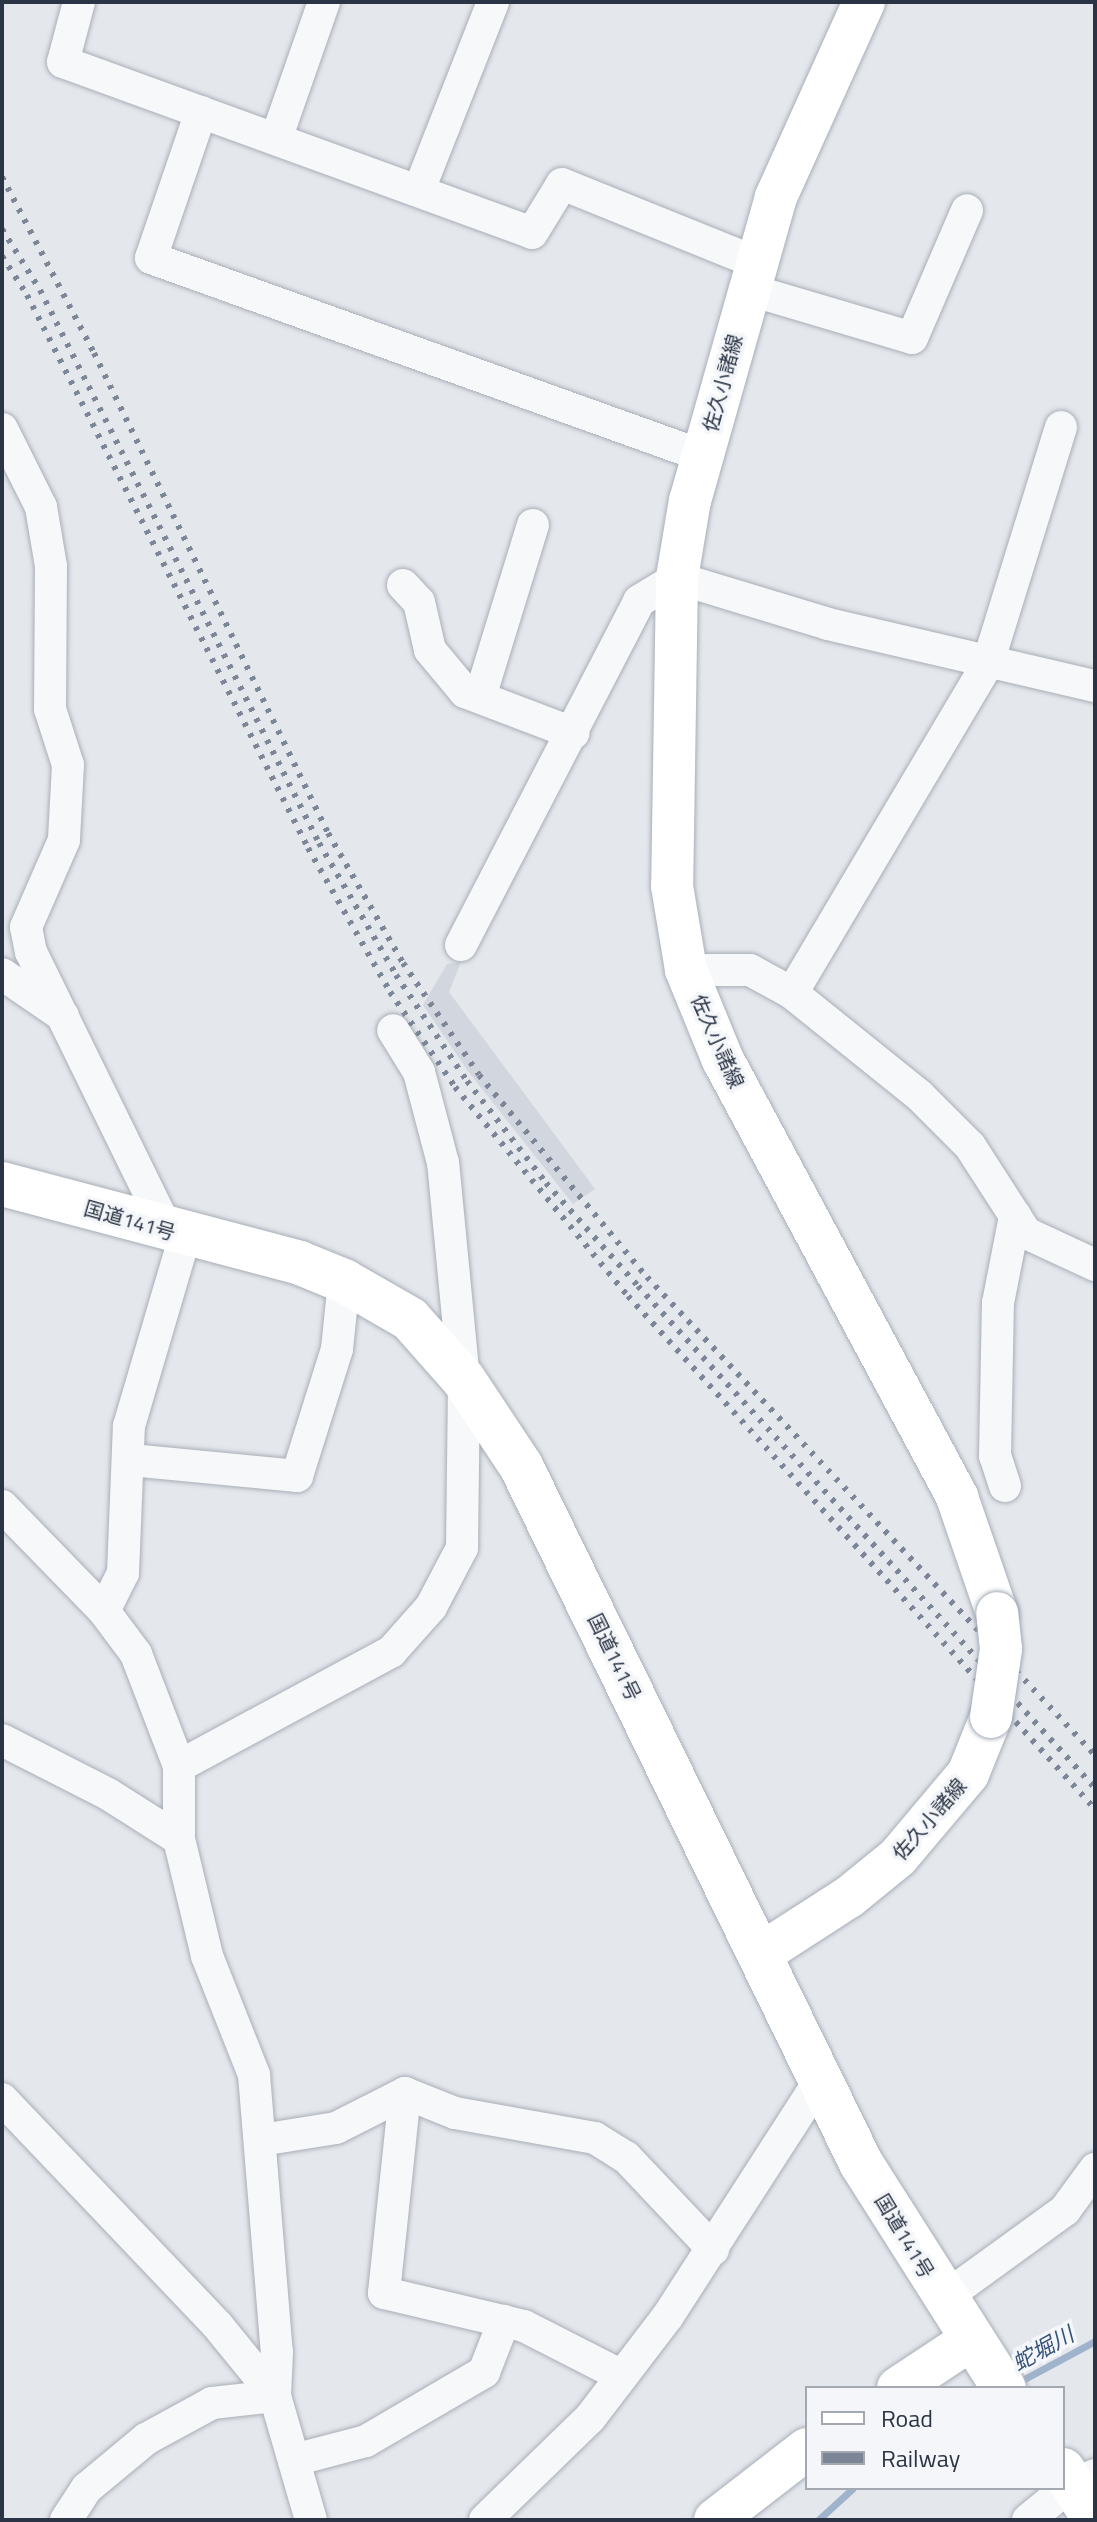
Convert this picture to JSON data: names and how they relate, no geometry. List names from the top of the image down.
{
  "streets": {
    "highway": ["国道141号"],
    "main road": ["佐久小諸線"]
  },
  "crossings": [
    ["佐久小諸線", "国道141号"]
  ],
  "water": ["蛇堀川"],
  "legend": ["Road", "Railway"]
}
